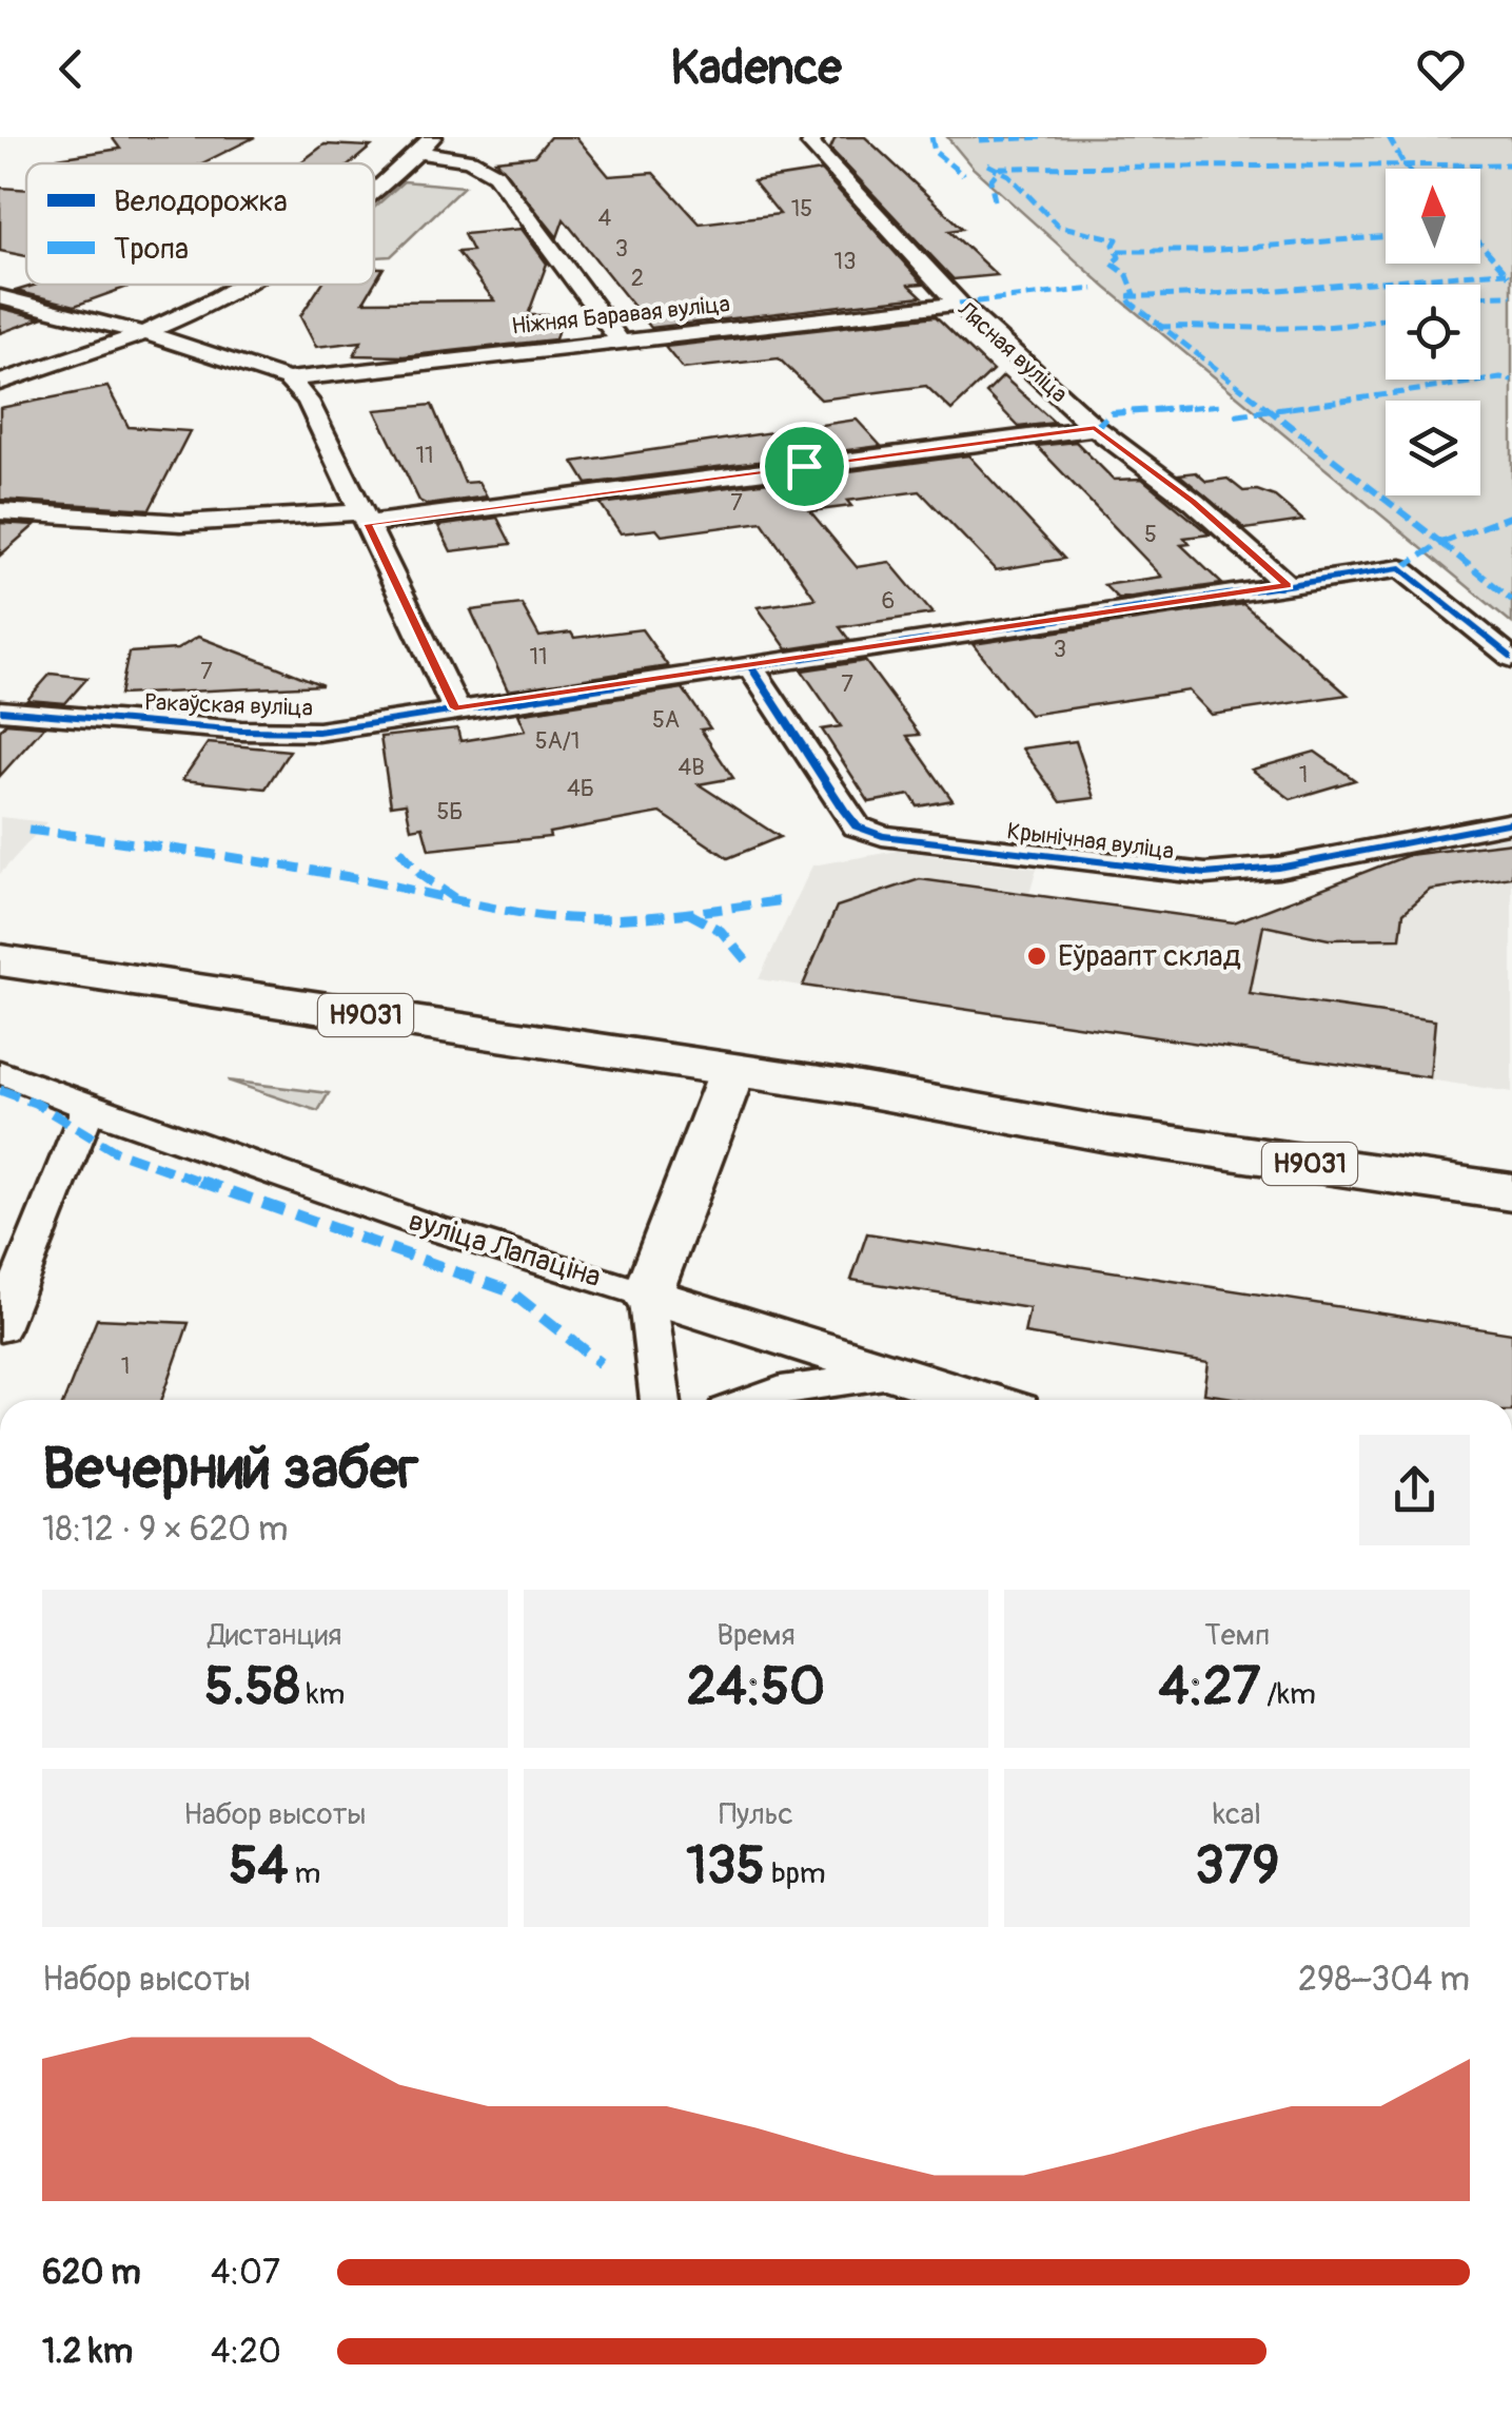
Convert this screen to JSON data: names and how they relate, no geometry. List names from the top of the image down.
{
  "streets": {
    "main road": ["Н9031", "вуліца Лапаціна"],
    "street": [
      "Ніжняя Баравая вуліца",
      "Лясная вуліца",
      "Ракаўская вуліца",
      "Крынічная вуліца"
    ]
  },
  "crossings": [
    ["Ніжняя Баравая вуліца", "Лясная вуліца"],
    ["Лясная вуліца", "Ракаўская вуліца"],
    ["Ракаўская вуліца", "Крынічная вуліца"]
  ],
  "places": ["Еўраапт склад"],
  "house_numbers": [
    "15",
    "4",
    "3",
    "13",
    "2",
    "11",
    "7",
    "5",
    "6",
    "3",
    "11",
    "7",
    "7",
    "5А",
    "5А/1",
    "4В",
    "1",
    "4Б",
    "5Б",
    "1"
  ],
  "legend": ["Велодорожка", "Тропа"],
  "north": "top",
  "page": {
    "header": "Kadence",
    "heading": ["Вечерний забег", "18:12 · 9 × 620 m"],
    "stats": [
      ["Дистанция", "5.58 km"],
      ["Время", "24:50"],
      ["Темп", "4:27 /km"],
      ["Набор высоты", "54 m"],
      ["Пульс", "135 bpm"],
      ["kcal", "379"]
    ],
    "chart": ["Набор высоты", "298–304 m"],
    "list": [
      {
        "name": "620 m",
        "note": "4:07"
      },
      {
        "name": "1.2 km",
        "note": "4:20"
      }
    ]
  }
}
